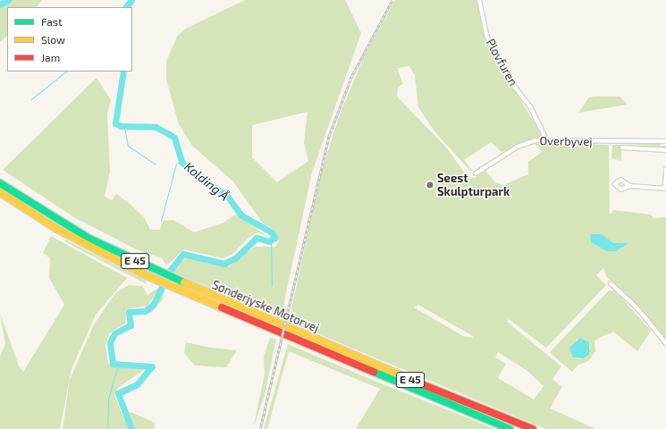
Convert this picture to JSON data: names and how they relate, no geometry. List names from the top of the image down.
{
  "streets": {
    "highway": ["E 45", "Sønderjyske Motorvej"],
    "street": ["Plovfuren", "Overbyvej"]
  },
  "crossings": [
    ["Plovfuren", "Overbyvej"]
  ],
  "water": ["Kolding Å"],
  "places": ["Seest Skulpturpark"],
  "legend": ["Fast", "Slow", "Jam"]
}
